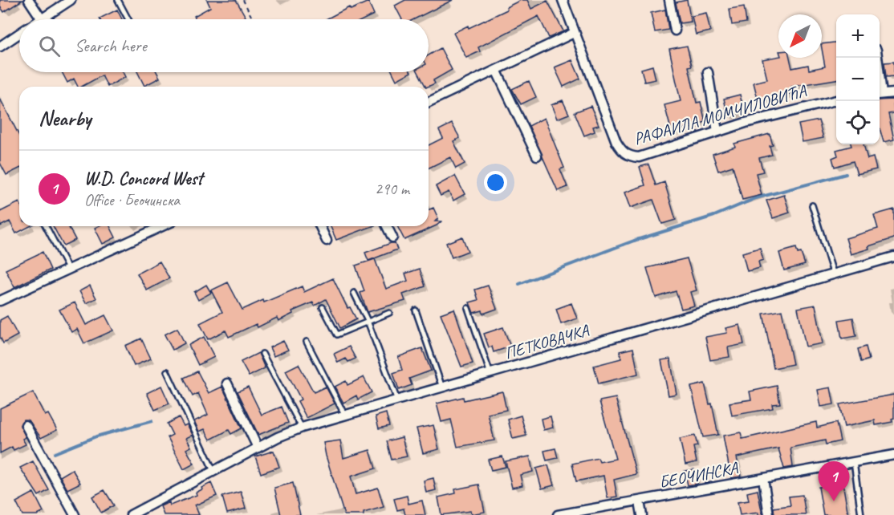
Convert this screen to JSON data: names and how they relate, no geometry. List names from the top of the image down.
{
  "streets": {
    "street": ["РАФАИЛА МОМЧИЛОВИЋА", "ПЕТКОВАЧКА", "БЕОЧИНСКА"]
  },
  "north": "bottom left",
  "page": {
    "map_buttons": ["+", "−"],
    "search": "Search here",
    "heading": "Nearby",
    "list": [
      {
        "mark": "1",
        "name": "W.D. Concord West",
        "note": "Office · Беочинска",
        "value": "290 m"
      }
    ],
    "pins": "1"
  }
}
